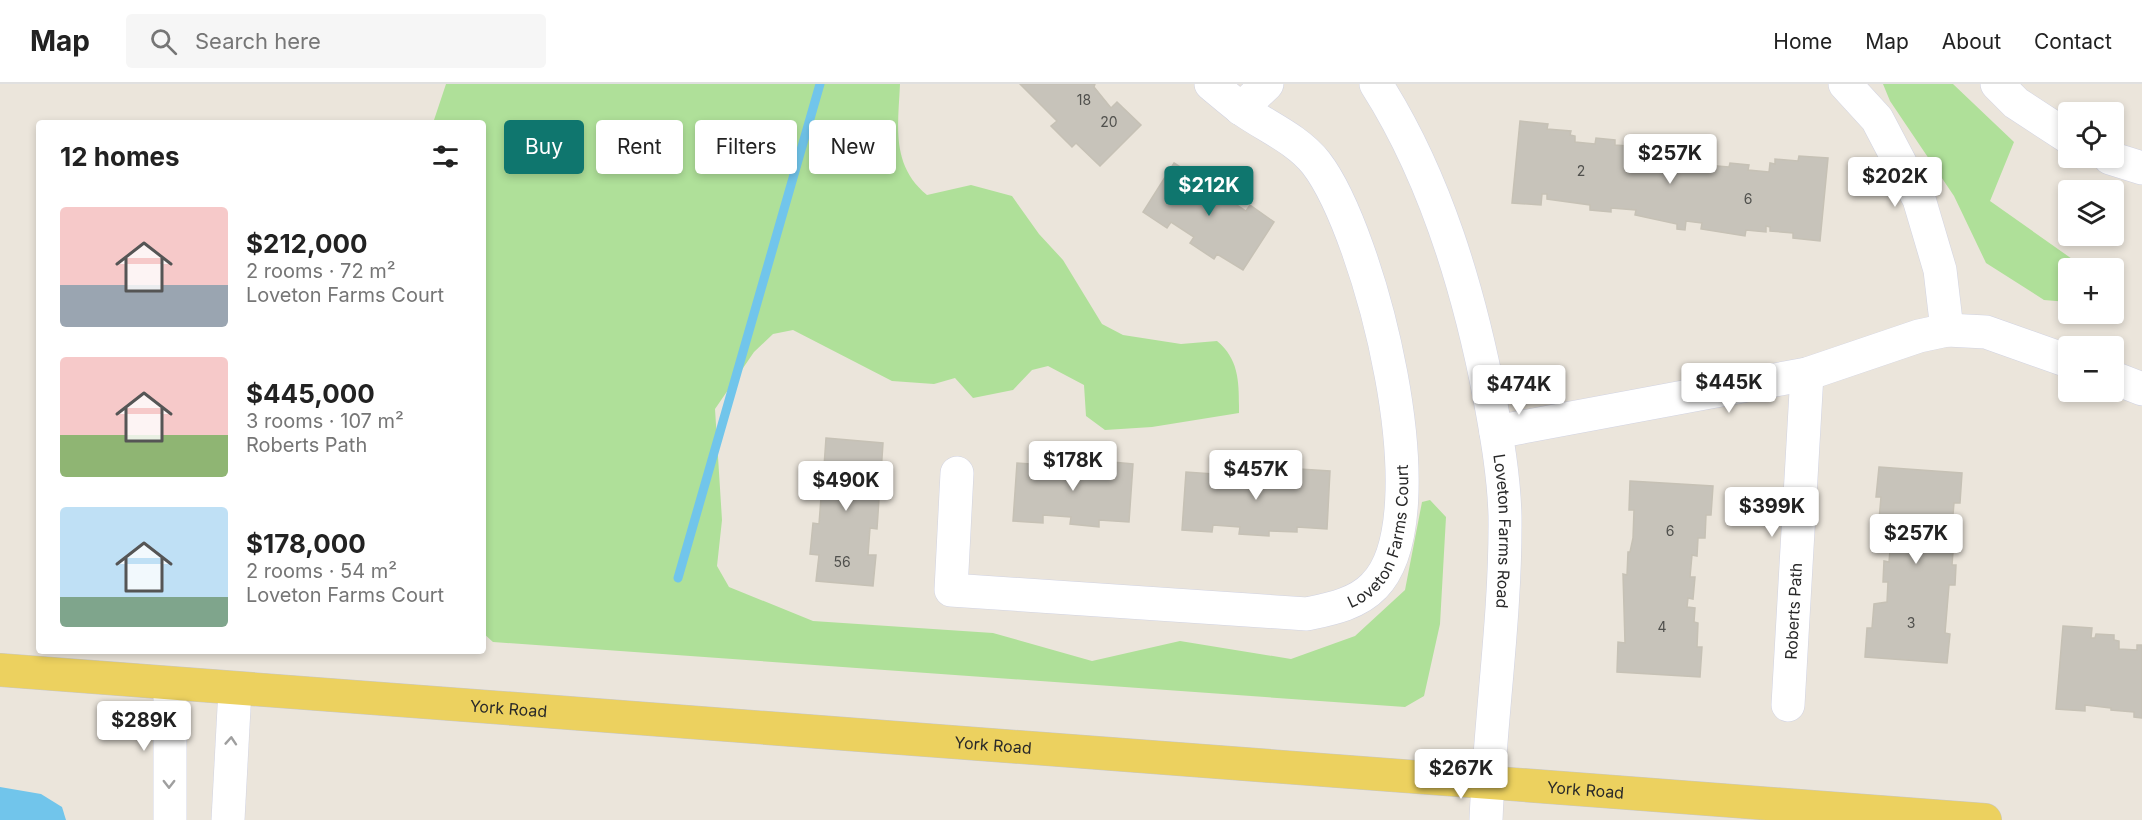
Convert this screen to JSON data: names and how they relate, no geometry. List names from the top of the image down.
{
  "streets": {
    "main road": ["York Road"],
    "street": ["Loveton Farms Road", "Loveton Farms Court", "Roberts Path"]
  },
  "crossings": [
    ["Loveton Farms Road", "York Road"]
  ],
  "house_numbers": [
    "18",
    "20",
    "2",
    "6",
    "6",
    "56",
    "3",
    "4"
  ],
  "page": {
    "header": "Map",
    "search": "Search here",
    "nav": [
      "Home",
      "Map",
      "About",
      "Contact"
    ],
    "map_buttons": ["+", "−"],
    "chip": [
      "Buy",
      "Rent",
      "Filters",
      "New"
    ],
    "heading": "12 homes",
    "price": [
      "$257K",
      "$202K",
      "$212K",
      "$445K",
      "$474K",
      "$178K",
      "$457K",
      "$490K",
      "$399K",
      "$257K",
      "$289K",
      "$267K"
    ],
    "list": [
      {
        "name": "$212,000",
        "note": "2 rooms · 72 m² · Loveton Farms Court"
      },
      {
        "name": "$445,000",
        "note": "3 rooms · 107 m² · Roberts Path"
      },
      {
        "name": "$178,000",
        "note": "2 rooms · 54 m² · Loveton Farms Court"
      }
    ]
  }
}
